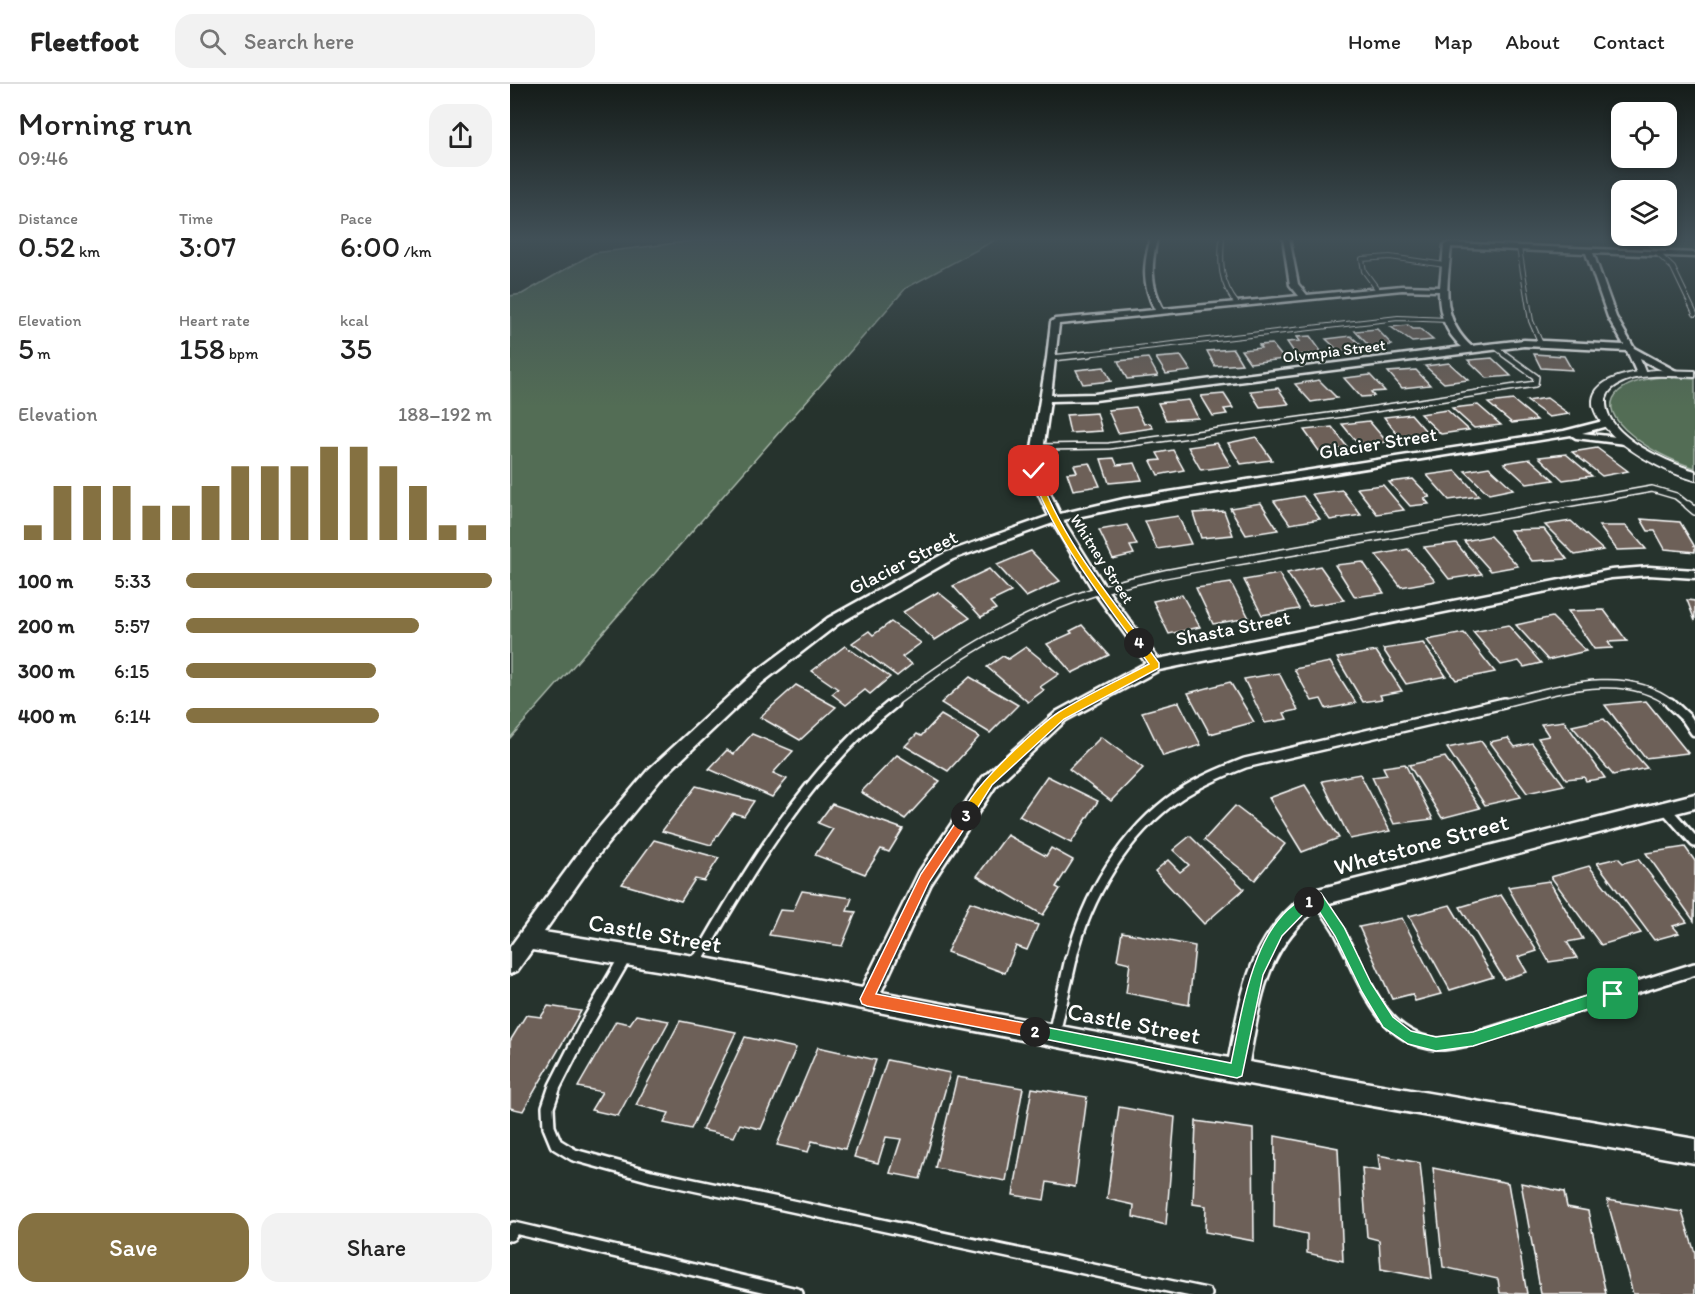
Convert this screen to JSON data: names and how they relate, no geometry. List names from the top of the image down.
{
  "streets": {
    "street": [
      "Olympia Street",
      "Glacier Street",
      "Whitney Street",
      "Shasta Street",
      "Whetstone Street",
      "Castle Street"
    ]
  },
  "crossings": [
    ["Olympia Street", "Whitney Street"],
    ["Glacier Street", "Whitney Street"],
    ["Glacier Street", "Castle Street"],
    ["Whitney Street", "Shasta Street"],
    ["Shasta Street", "Castle Street"],
    ["Whetstone Street", "Castle Street"]
  ],
  "page": {
    "header": "Fleetfoot",
    "search": "Search here",
    "nav": [
      "Home",
      "Map",
      "About",
      "Contact"
    ],
    "heading": ["Morning run", "09:46"],
    "stats": [
      ["Distance", "0.52 km"],
      ["Time", "3:07"],
      ["Pace", "6:00 /km"],
      ["Elevation", "5 m"],
      ["Heart rate", "158 bpm"],
      ["kcal", "35"]
    ],
    "chart": ["Elevation", "188–192 m"],
    "list": [
      {
        "name": "100 m",
        "note": "5:33"
      },
      {
        "name": "200 m",
        "note": "5:57"
      },
      {
        "name": "300 m",
        "note": "6:15"
      },
      {
        "name": "400 m",
        "note": "6:14"
      }
    ],
    "pins": [
      "4",
      "3",
      "1",
      "2"
    ],
    "buttons": ["Save", "Share"]
  }
}
